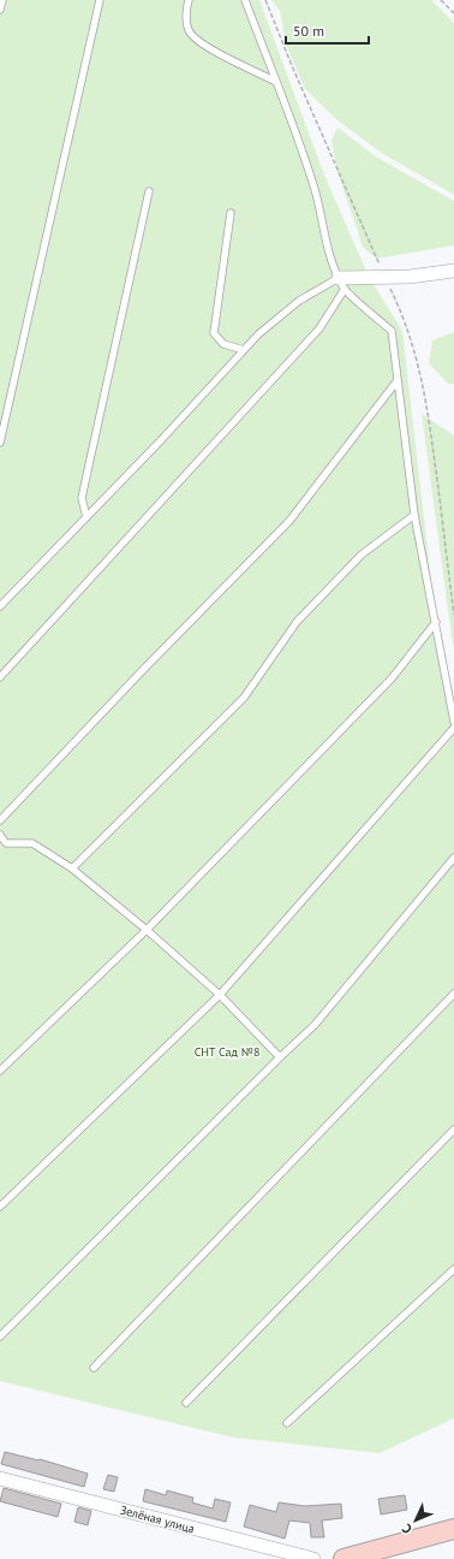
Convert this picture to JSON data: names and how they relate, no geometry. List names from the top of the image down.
{
  "streets": {
    "street": ["Зелёная улица"]
  },
  "parks": ["СНТ Сад №8"],
  "scale_bar": "50 m",
  "north": "bottom left"
}
